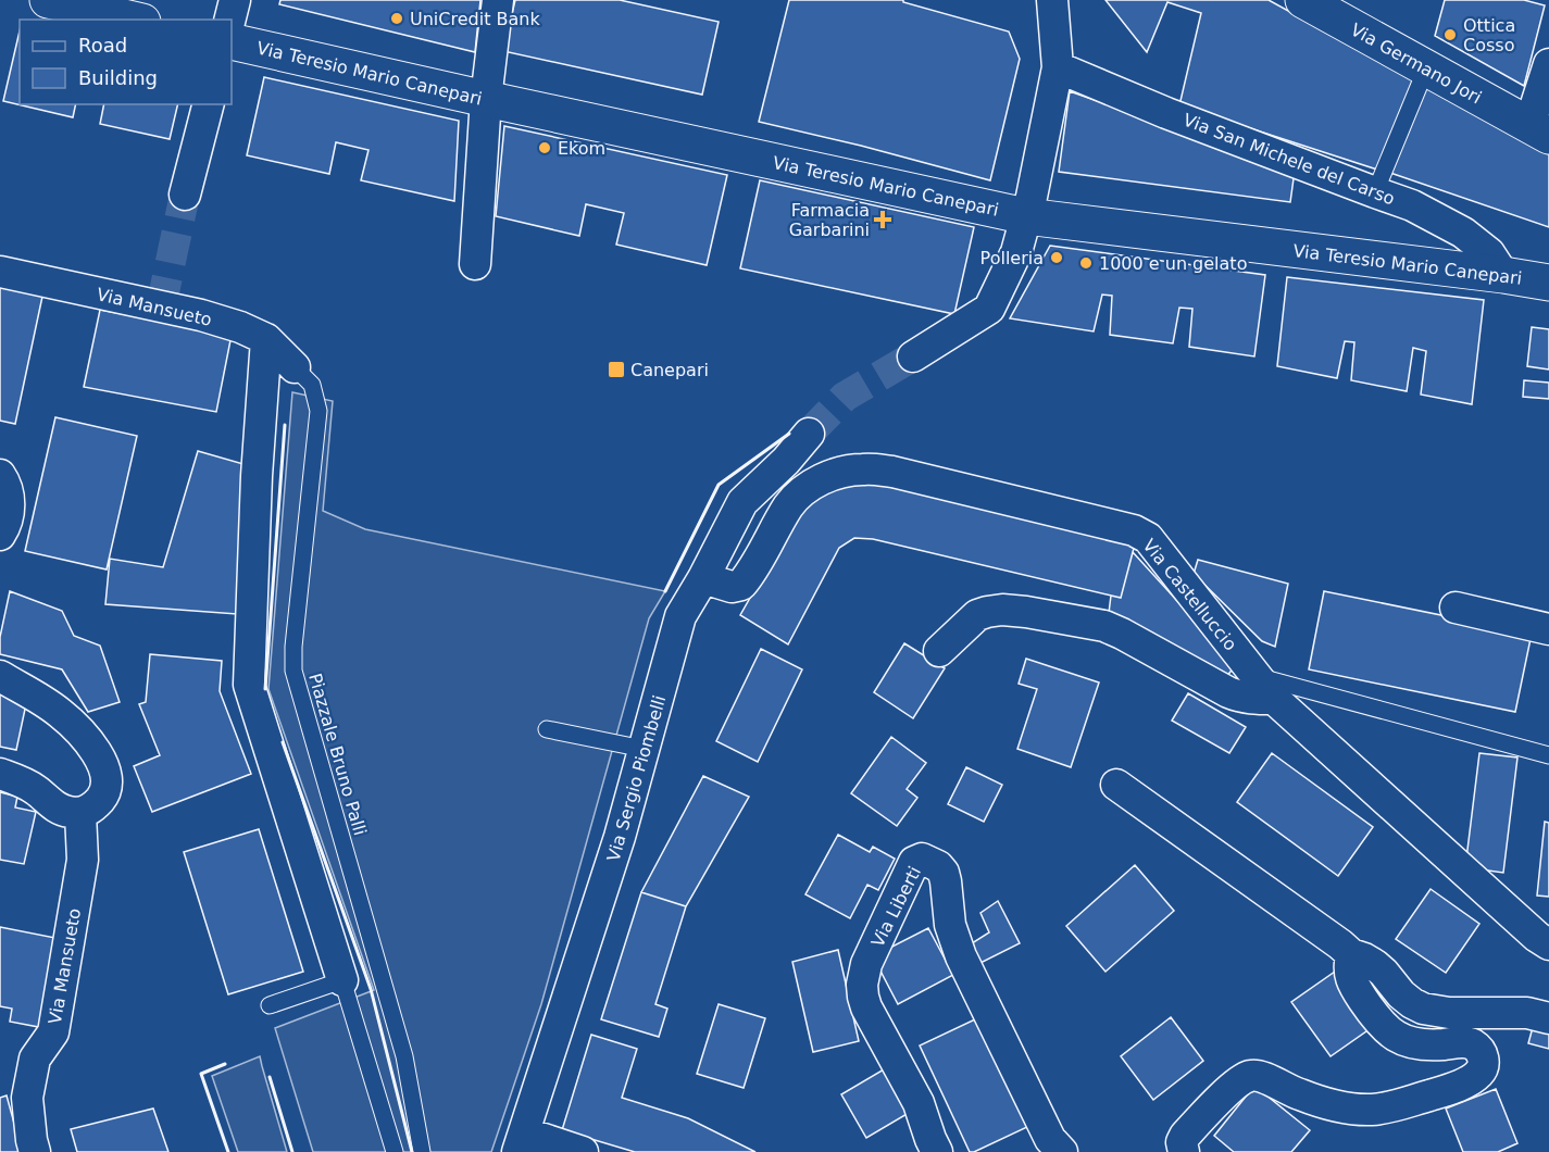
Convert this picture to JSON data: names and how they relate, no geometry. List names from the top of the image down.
{
  "streets": {
    "main road": ["Via Germano Jori", "Via Teresio Mario Canepari"],
    "street": [
      "Via San Michele del Carso",
      "Via Mansueto",
      "Via Castelluccio",
      "Via Sergio Piombelli",
      "Via Liberti"
    ],
    "lane": ["Piazzale Bruno Palli"]
  },
  "crossings": [
    ["Via Teresio Mario Canepari", "Via San Michele del Carso"],
    ["Via Mansueto", "Piazzale Bruno Palli"],
    ["Via Castelluccio", "Via Sergio Piombelli"]
  ],
  "places": {
    "other": [
      "UniCredit Bank",
      "Ottica Cosso",
      "Ekom",
      "Polleria",
      "1000 e un gelato"
    ],
    "health": ["Farmacia Garbarini"],
    "transit": ["Canepari"]
  },
  "legend": ["Road", "Building"]
}
